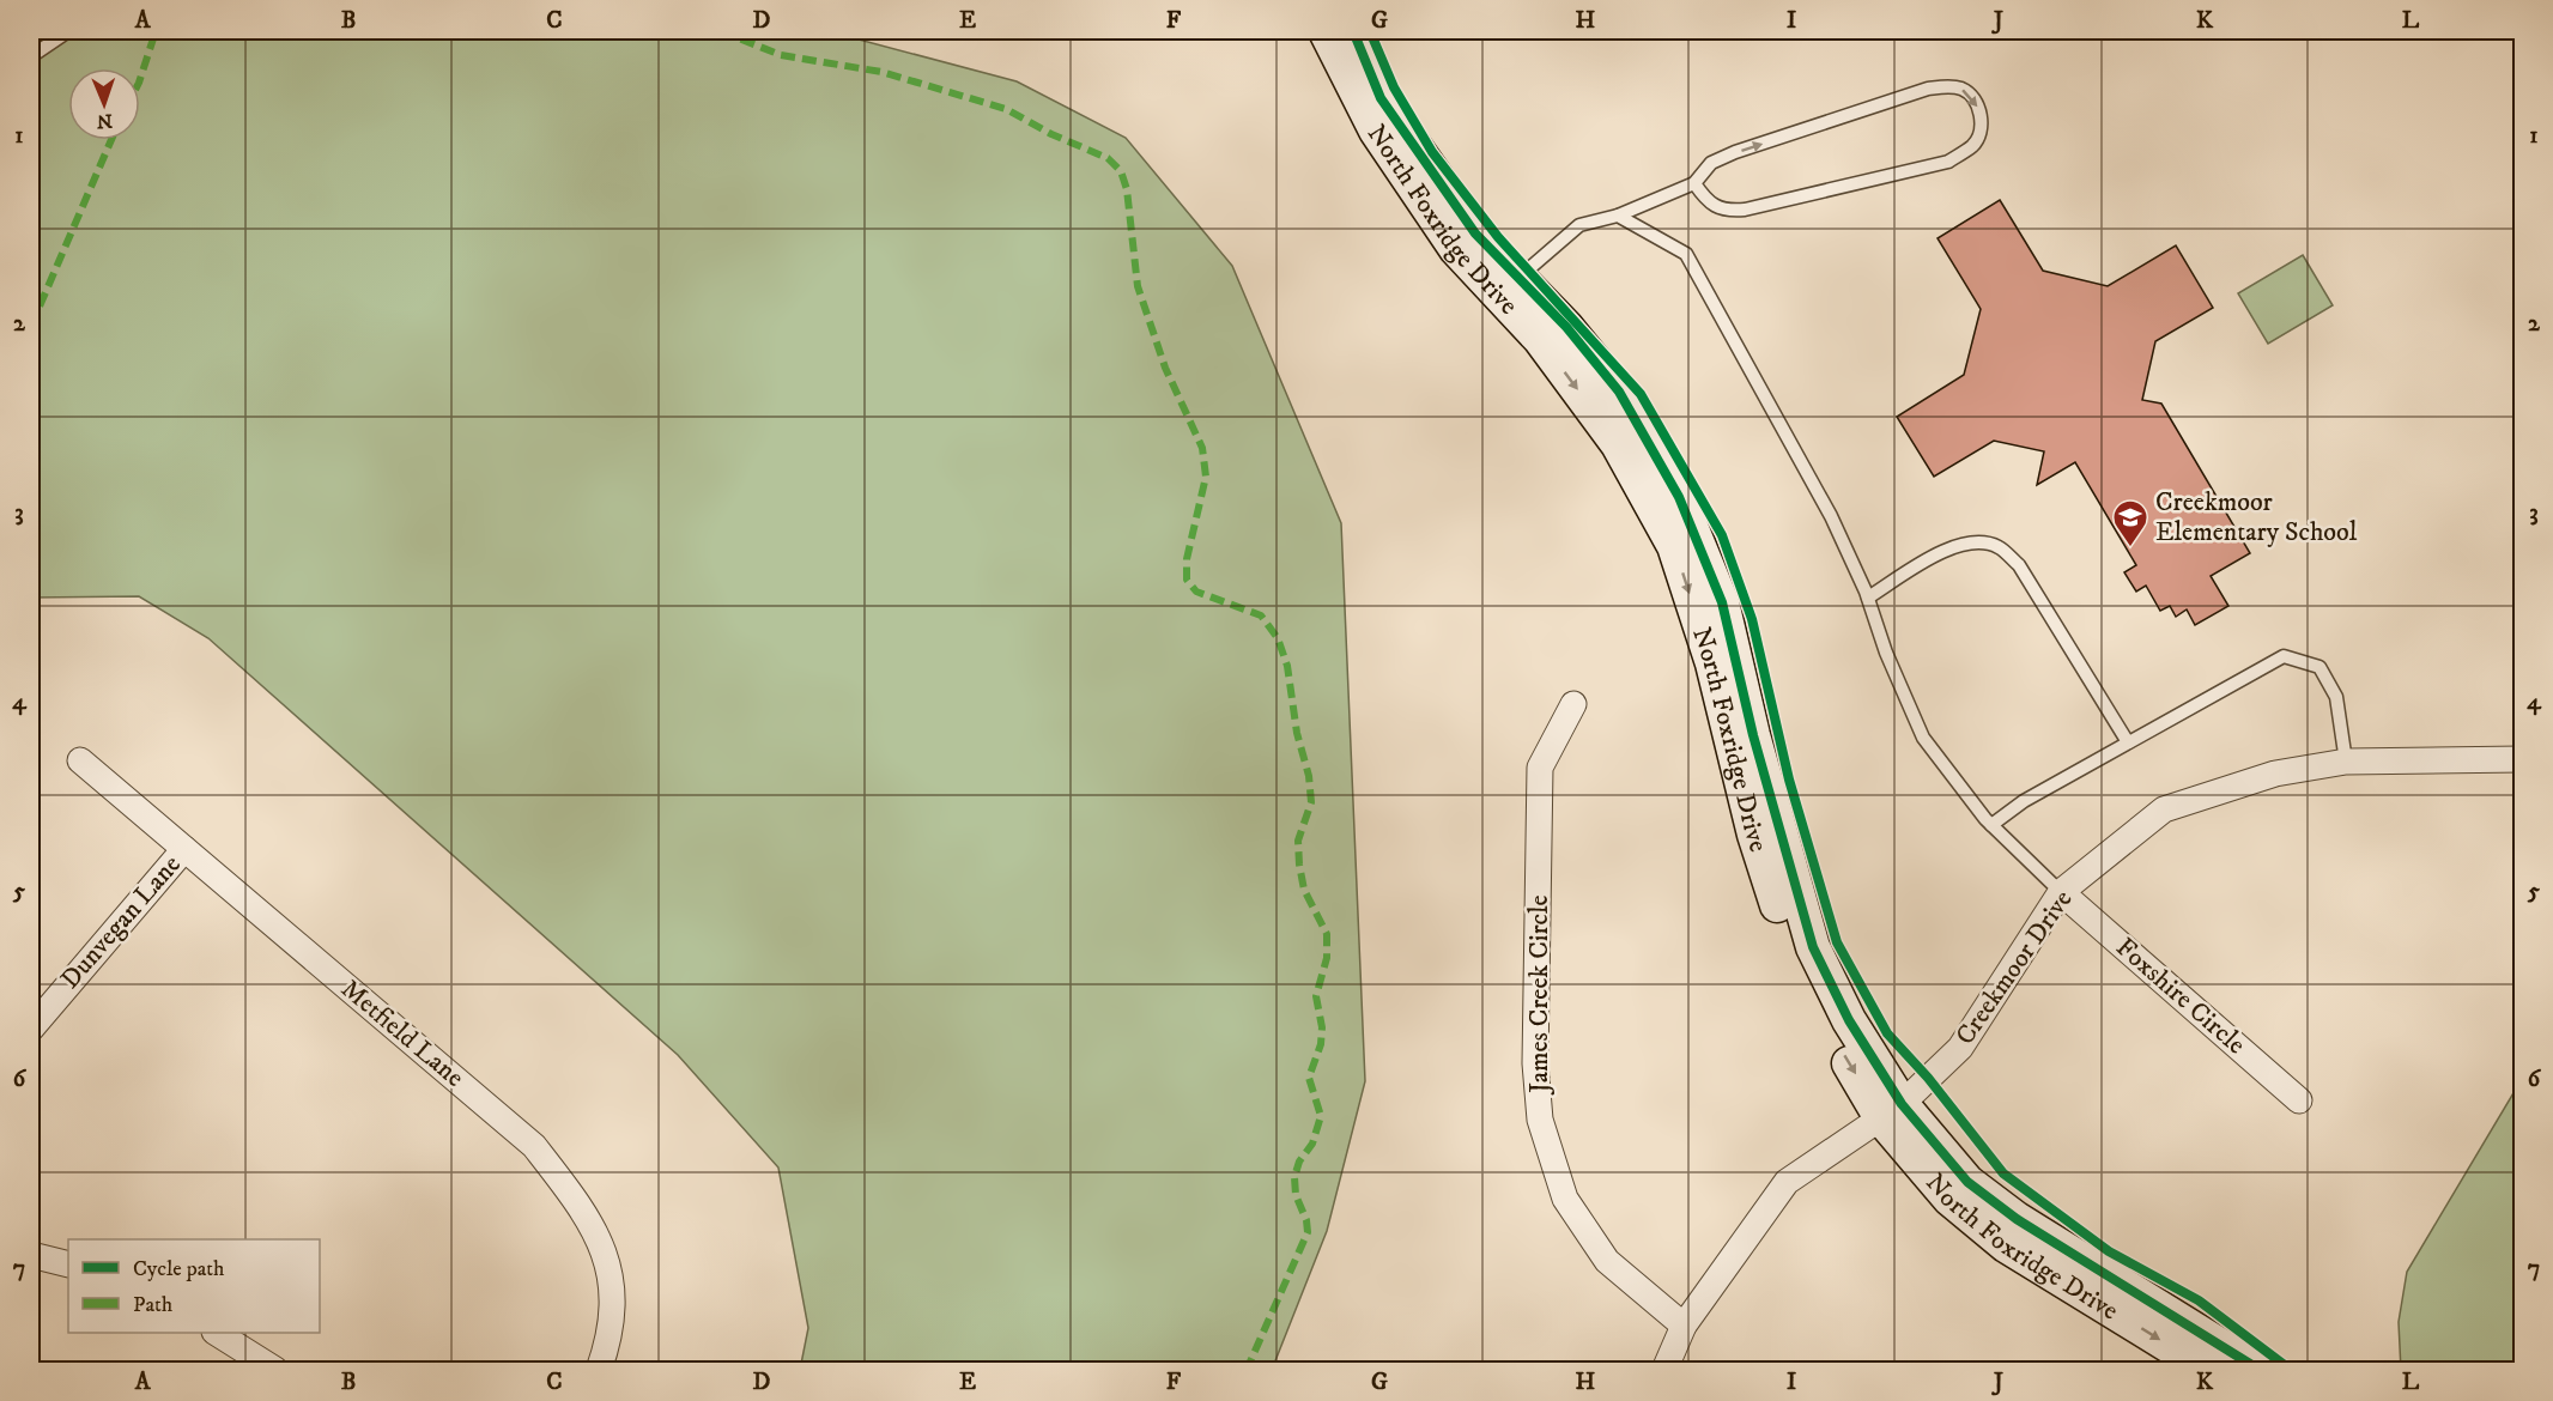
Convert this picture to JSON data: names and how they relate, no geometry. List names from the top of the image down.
{
  "streets": {
    "street": [
      "North Foxridge Drive",
      "Dunvegan Lane",
      "Creekmoor Drive",
      "James Creek Circle",
      "Foxshire Circle",
      "Metfield Lane"
    ]
  },
  "crossings": [
    ["North Foxridge Drive", "Creekmoor Drive"],
    ["Dunvegan Lane", "Metfield Lane"],
    ["Creekmoor Drive", "James Creek Circle"],
    ["Creekmoor Drive", "Foxshire Circle"]
  ],
  "places": {
    "school or university": ["Creekmoor Elementary School"]
  },
  "legend": ["Cycle path", "Path"],
  "north": "bottom",
  "grid": {
    "columns": [
      "A",
      "B",
      "C",
      "D",
      "E",
      "F",
      "G",
      "H",
      "I",
      "J",
      "K",
      "L"
    ],
    "rows": [
      "1",
      "2",
      "3",
      "4",
      "5",
      "6",
      "7"
    ]
  }
}
